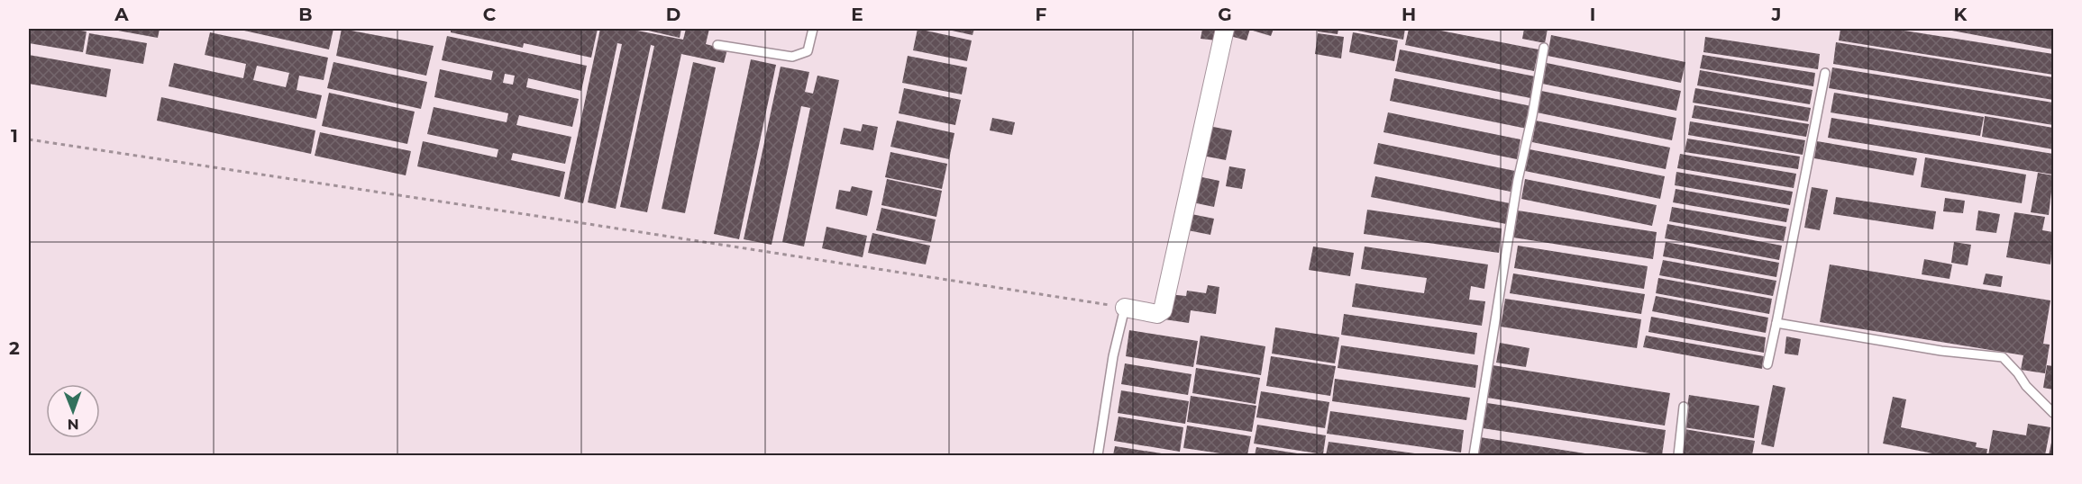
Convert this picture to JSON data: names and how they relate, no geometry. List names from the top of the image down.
{
  "north": "bottom",
  "grid": {
    "columns": [
      "A",
      "B",
      "C",
      "D",
      "E",
      "F",
      "G",
      "H",
      "I",
      "J",
      "K"
    ],
    "rows": ["1", "2"]
  }
}
